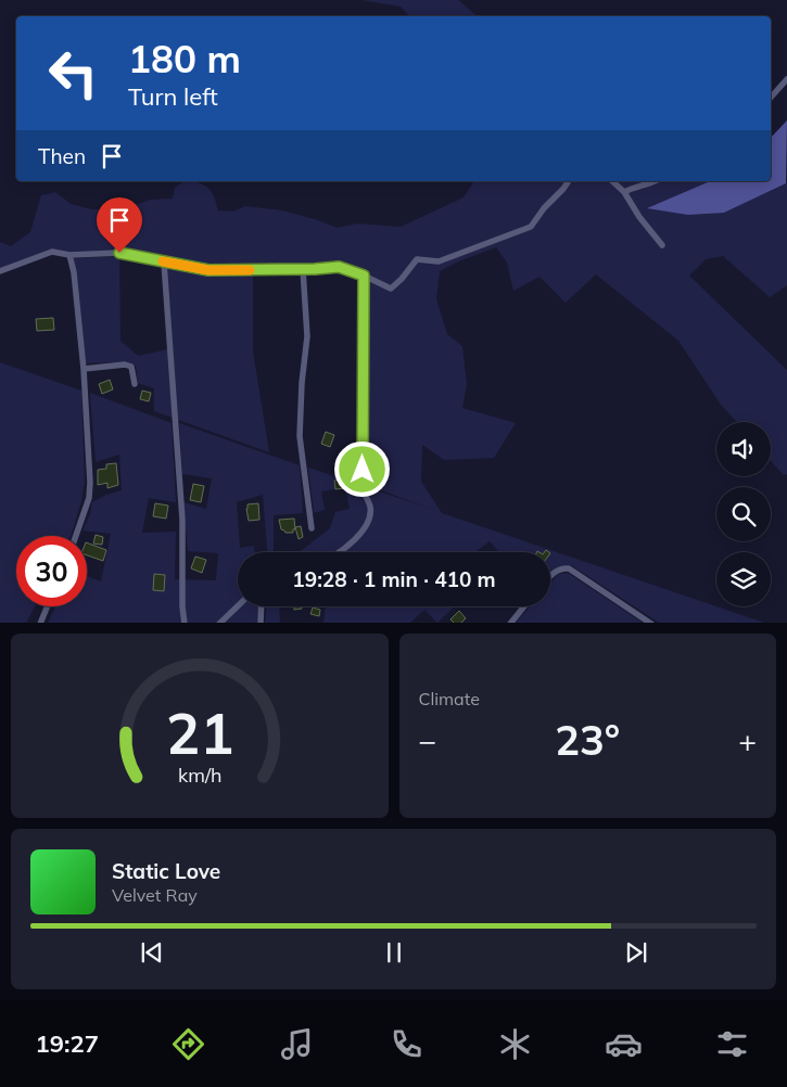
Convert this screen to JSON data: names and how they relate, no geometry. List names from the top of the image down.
{
  "page": {
    "turn": ["180 m", "Turn left"],
    "then": "Then",
    "limit": "30",
    "trip": "19:28 · 1 min · 410 m",
    "tile": "Climate",
    "heat": ["−", "23°", "+"],
    "song": ["Static Love", "Velvet Ray"],
    "tabs": "19:27",
    "gauge": ["21", "km/h"]
  }
}
